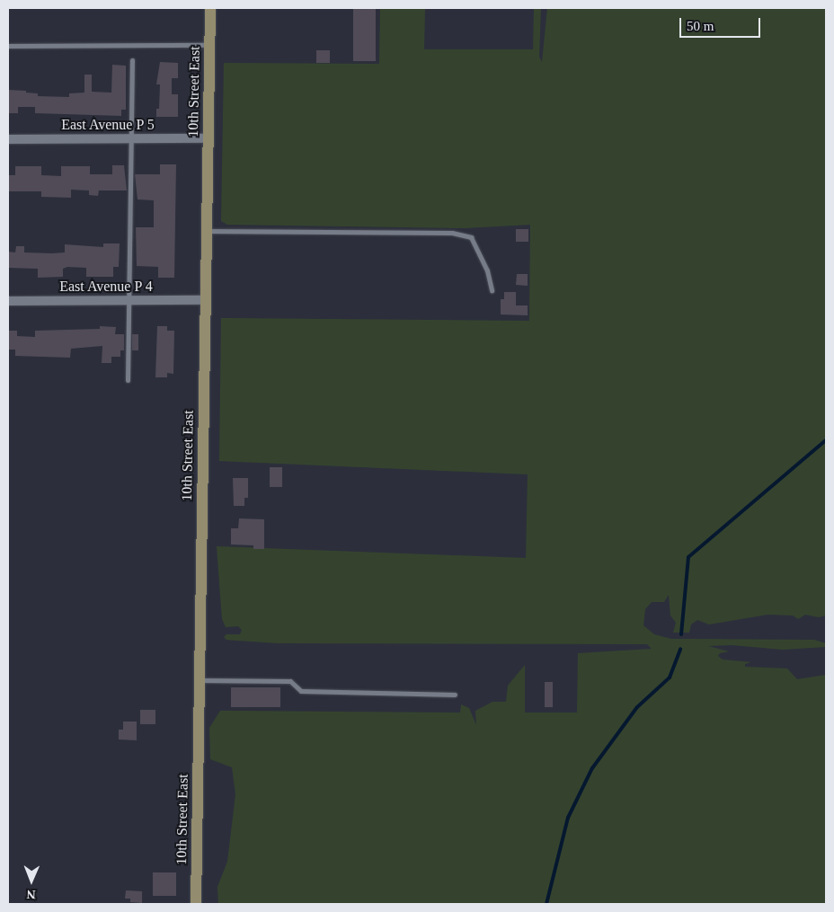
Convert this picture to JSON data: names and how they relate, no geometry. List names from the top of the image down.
{
  "streets": {
    "main road": ["10th Street East"],
    "street": ["East Avenue P 5", "East Avenue P 4"]
  },
  "crossings": [
    ["10th Street East", "East Avenue P 5"],
    ["10th Street East", "East Avenue P 4"]
  ],
  "scale_bar": "50 m",
  "north": "bottom"
}
